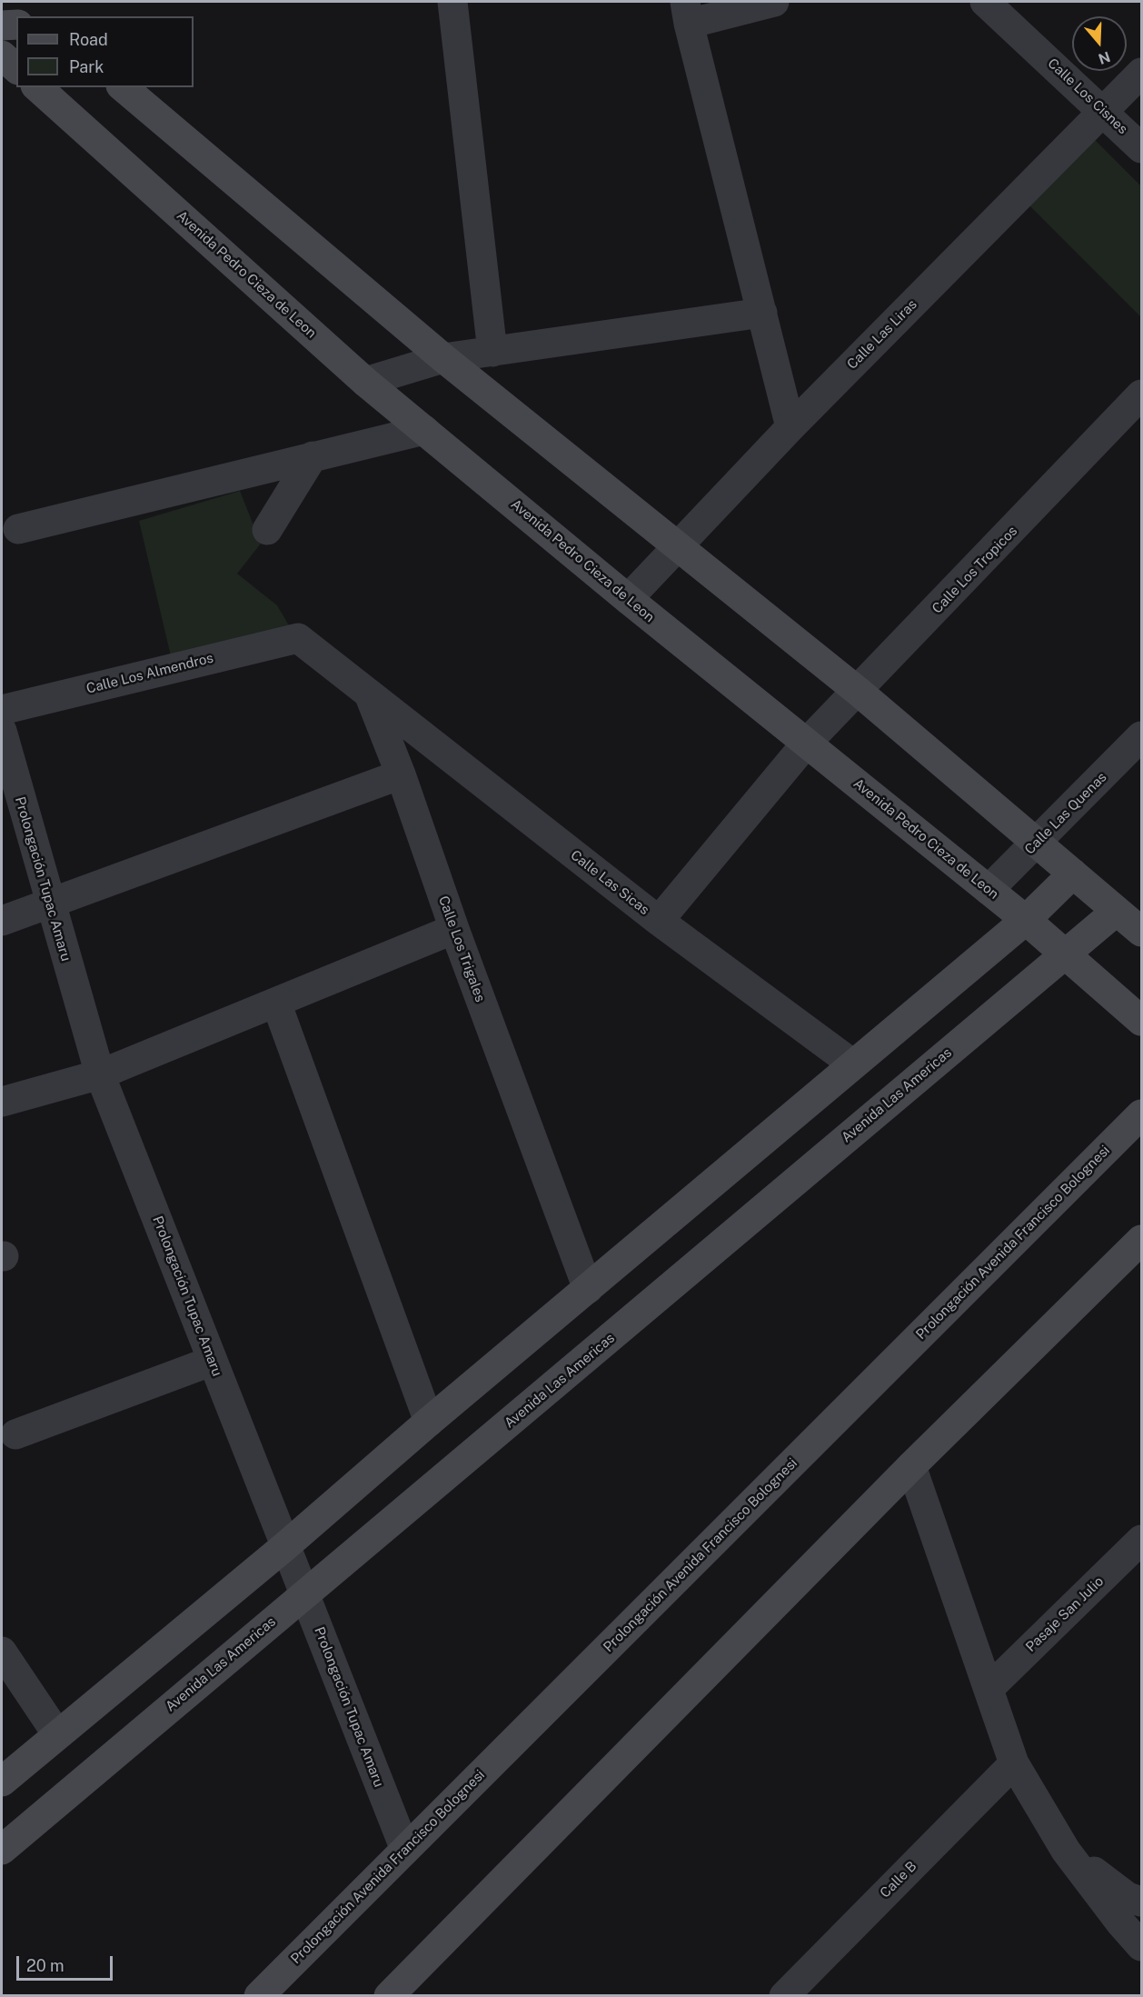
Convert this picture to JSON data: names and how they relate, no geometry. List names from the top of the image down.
{
  "streets": {
    "street": [
      "Calle Los Cisnes",
      "Avenida Pedro Cieza de Leon",
      "Calle Las Liras",
      "Calle Los Tropicos",
      "Calle Los Almendros",
      "Calle Las Quenas",
      "Prolongación Tupac Amaru",
      "Calle Las Sicas",
      "Calle Los Trigales",
      "Avenida Las Americas",
      "Prolongación Avenida Francisco Bolognesi",
      "Pasaje San Julio",
      "Calle B"
    ]
  },
  "crossings": [
    ["Calle Los Cisnes", "Calle Las Liras"],
    ["Avenida Pedro Cieza de Leon", "Calle Las Liras"],
    ["Avenida Pedro Cieza de Leon", "Calle Los Tropicos"],
    ["Avenida Pedro Cieza de Leon", "Calle Las Quenas"],
    ["Avenida Pedro Cieza de Leon", "Avenida Las Americas"],
    ["Calle Los Tropicos", "Calle Las Sicas"],
    ["Calle Los Almendros", "Prolongación Tupac Amaru"],
    ["Calle Los Almendros", "Calle Las Sicas"],
    ["Calle Los Almendros", "Calle Los Trigales"],
    ["Prolongación Tupac Amaru", "Avenida Las Americas"],
    ["Prolongación Tupac Amaru", "Prolongación Avenida Francisco Bolognesi"],
    ["Calle Las Sicas", "Calle Los Trigales"]
  ],
  "legend": ["Road", "Park"],
  "scale_bar": "20 m",
  "north": "bottom"
}
